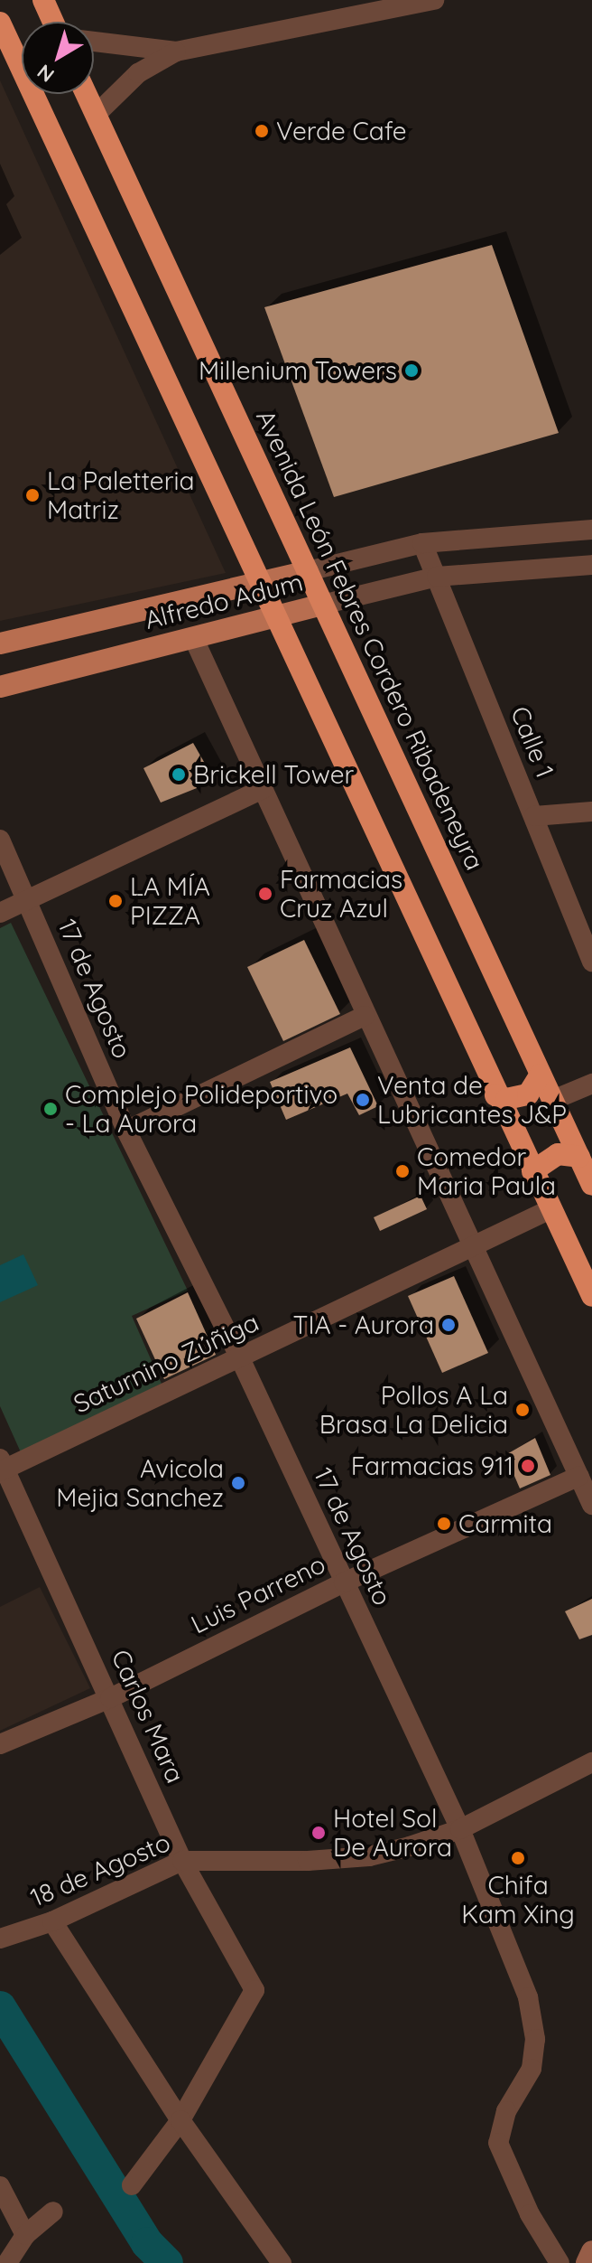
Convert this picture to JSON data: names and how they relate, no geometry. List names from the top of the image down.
{
  "streets": {
    "highway": ["Avenida León Febres Cordero Ribadeneyra"],
    "main road": ["Alfredo Adum"],
    "street": [
      "Calle 1",
      "17 de Agosto",
      "Saturnino Zúñiga",
      "Luis Parreno",
      "Carlos Mara",
      "18 de Agosto"
    ]
  },
  "crossings": [
    ["Alfredo Adum", "Avenida León Febres Cordero Ribadeneyra"],
    ["Alfredo Adum", "Calle 1"],
    ["17 de Agosto", "Saturnino Zúñiga"],
    ["17 de Agosto", "Luis Parreno"],
    ["17 de Agosto", "18 de Agosto"],
    ["Saturnino Zúñiga", "Carlos Mara"],
    ["Luis Parreno", "Carlos Mara"],
    ["Carlos Mara", "18 de Agosto"]
  ],
  "places": [
    "Verde Cafe",
    "Millenium Towers",
    "La Paletteria Matriz",
    "Brickell Tower",
    "Farmacias Cruz Azul",
    "LA MÍA PIZZA",
    "Venta de Lubricantes J&P",
    "Complejo Polideportivo - La Aurora",
    "Comedor Maria Paula",
    "TIA - Aurora",
    "Pollos A La Brasa La Delicia",
    "Farmacias 911",
    "Avicola Mejia Sanchez",
    "Carmita",
    "Hotel Sol De Aurora",
    "Chifa Kam Xing"
  ],
  "north": "bottom left"
}
